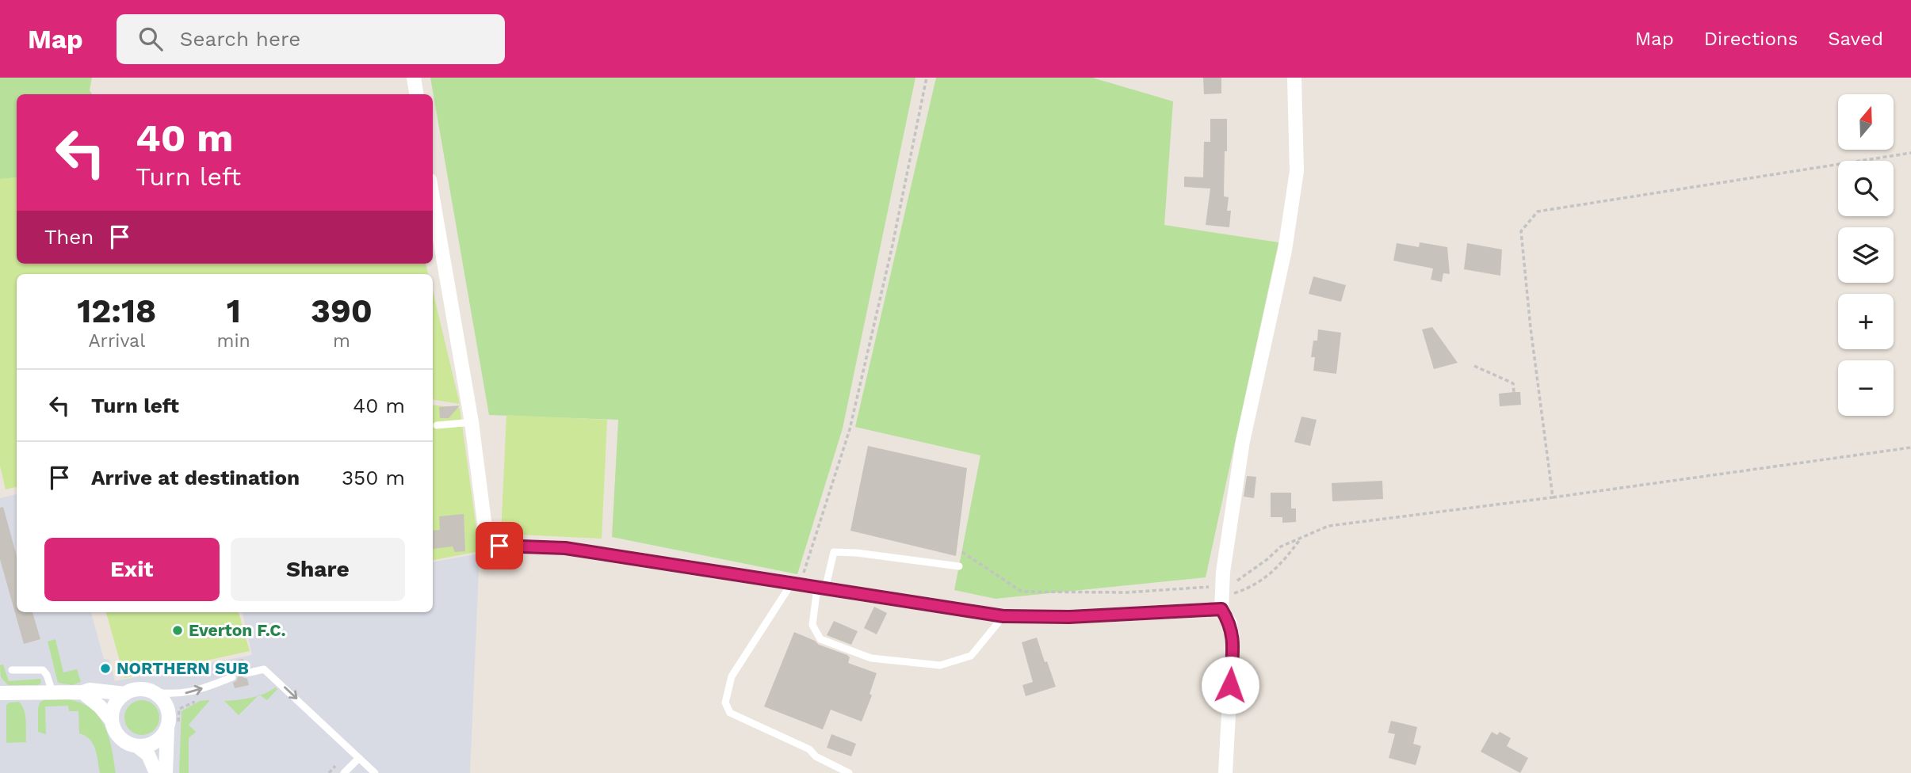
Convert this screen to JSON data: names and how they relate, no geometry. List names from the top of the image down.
{
  "places": ["Everton F.C.", "NORTHERN SUB"],
  "north": "top",
  "page": {
    "header": "Map",
    "search": "Search here",
    "nav": ["Map", "Directions", "Saved"],
    "map_buttons": ["+", "−"],
    "turn": ["40 m", "Turn left"],
    "then": "Then",
    "eta": [
      "12:18",
      "Arrival",
      "1",
      "min",
      "390",
      "m"
    ],
    "list": [
      {
        "name": "Turn left",
        "value": "40 m"
      },
      {
        "name": "Arrive at destination",
        "value": "350 m"
      }
    ],
    "buttons": ["Exit", "Share"]
  }
}
